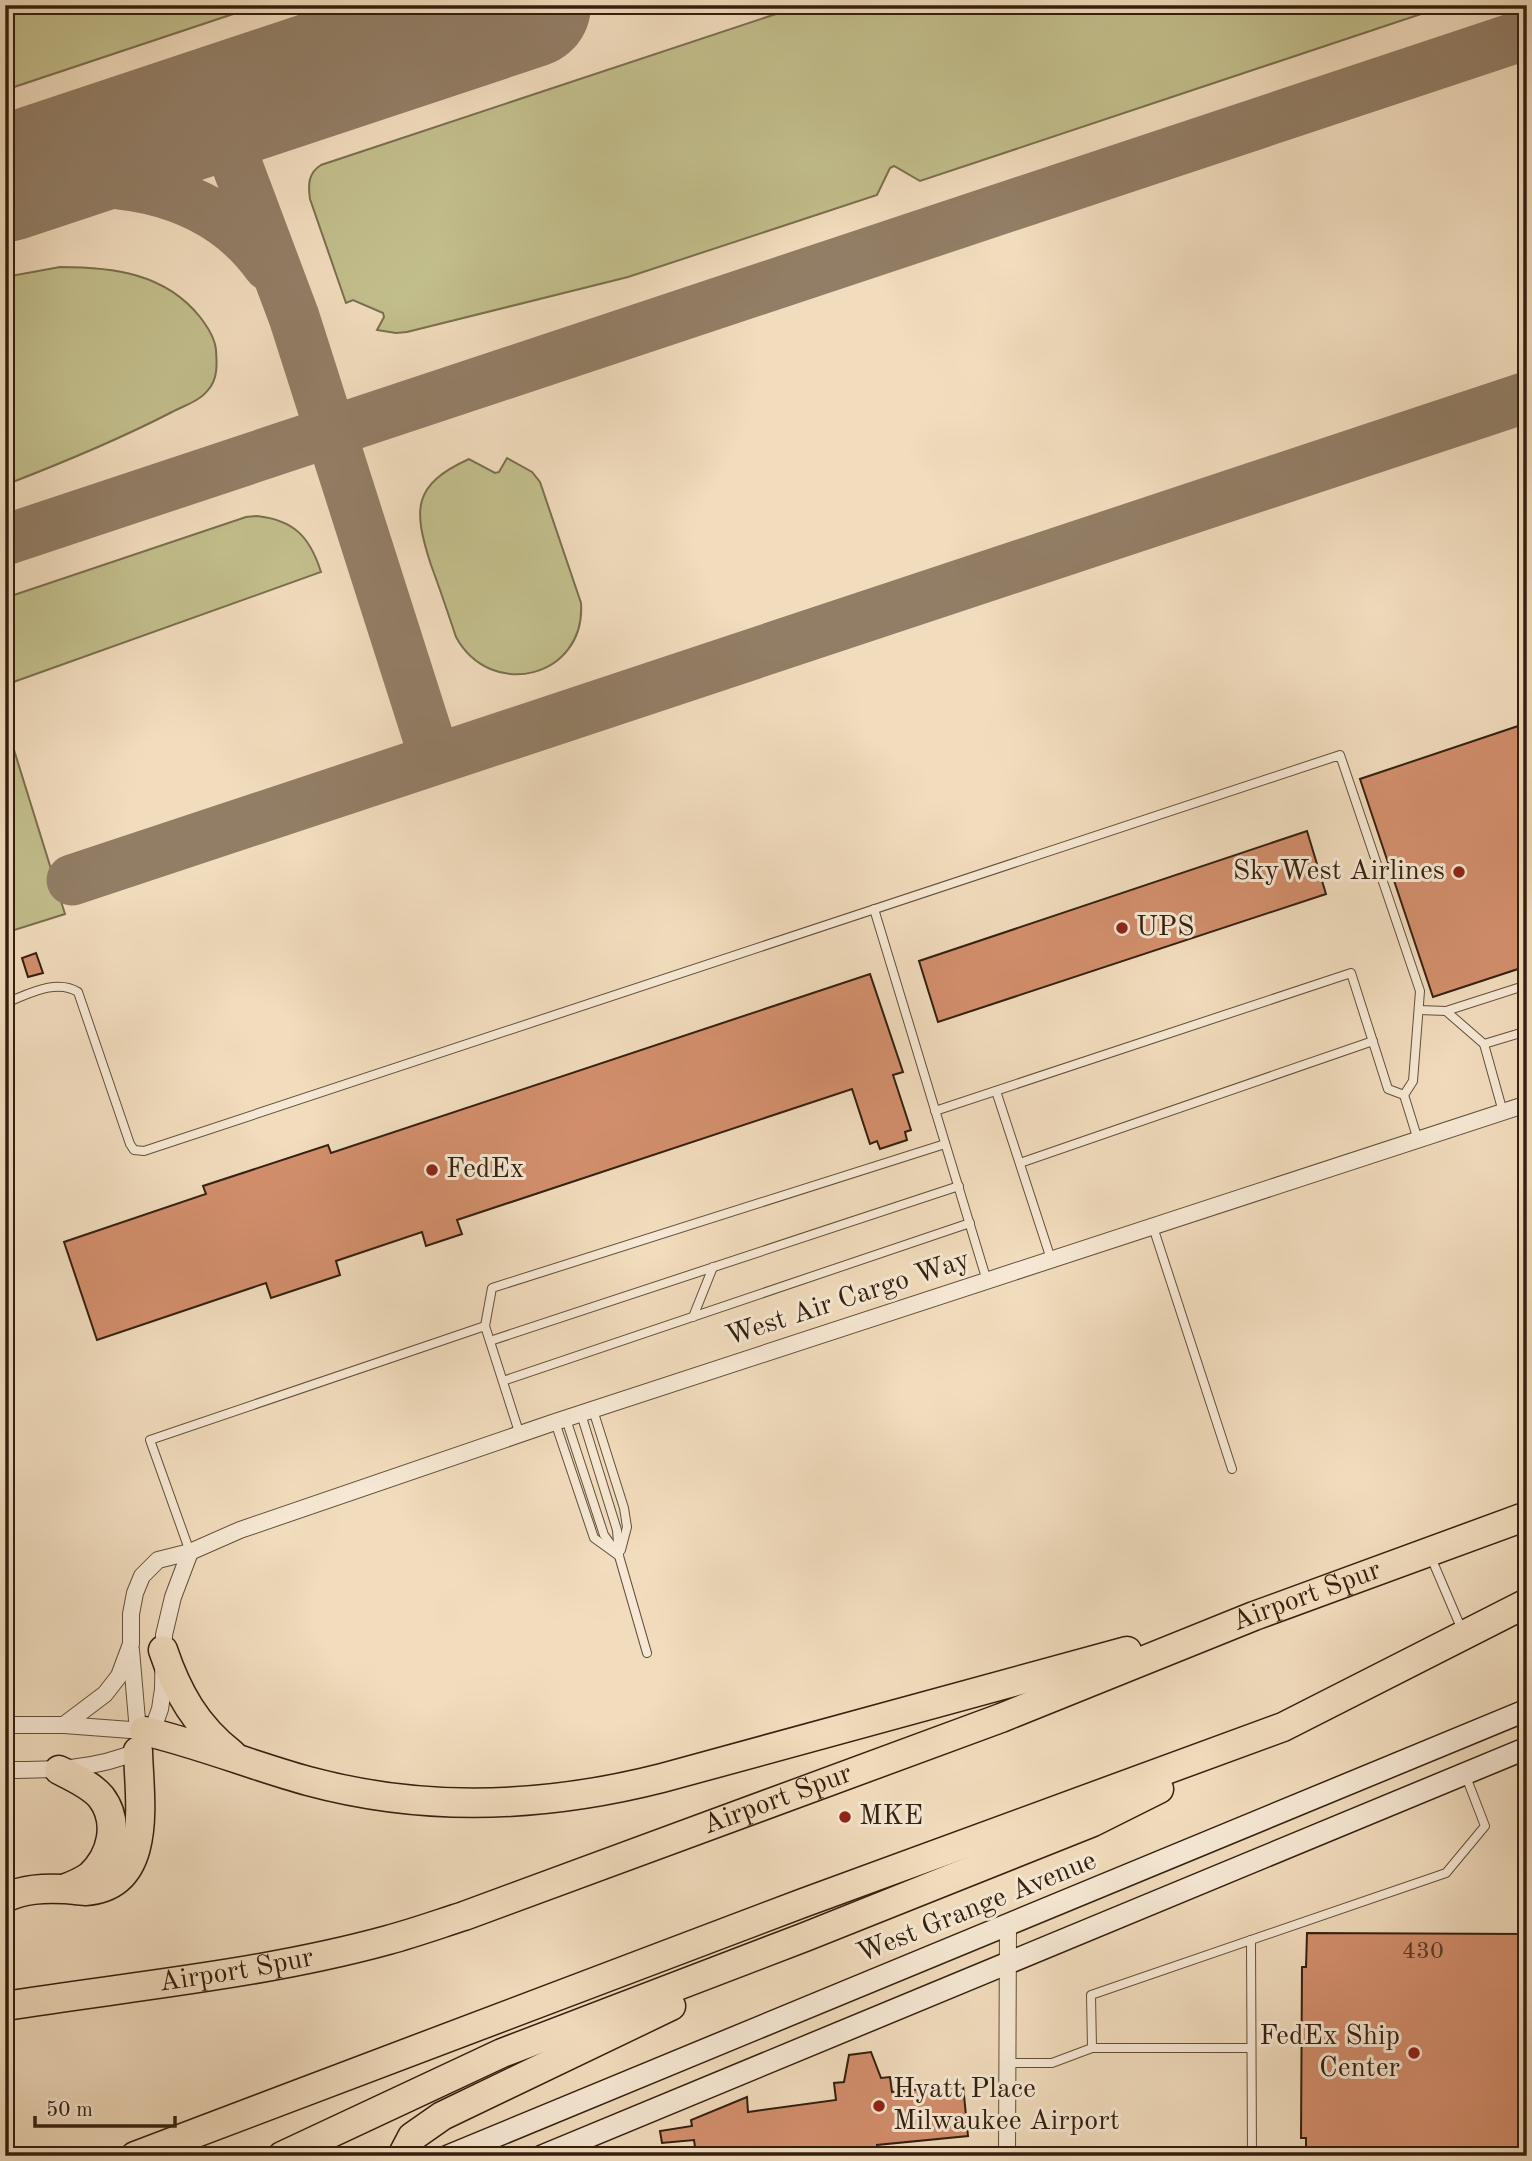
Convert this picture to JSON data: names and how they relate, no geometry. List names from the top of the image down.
{
  "streets": {
    "highway": ["Airport Spur"],
    "street": ["West Air Cargo Way", "West Grange Avenue"]
  },
  "places": [
    "SkyWest Airlines",
    "UPS",
    "FedEx",
    "MKE",
    "FedEx Ship Center",
    "Hyatt Place Milwaukee Airport"
  ],
  "house_numbers": ["430"],
  "scale_bar": "50 m"
}
